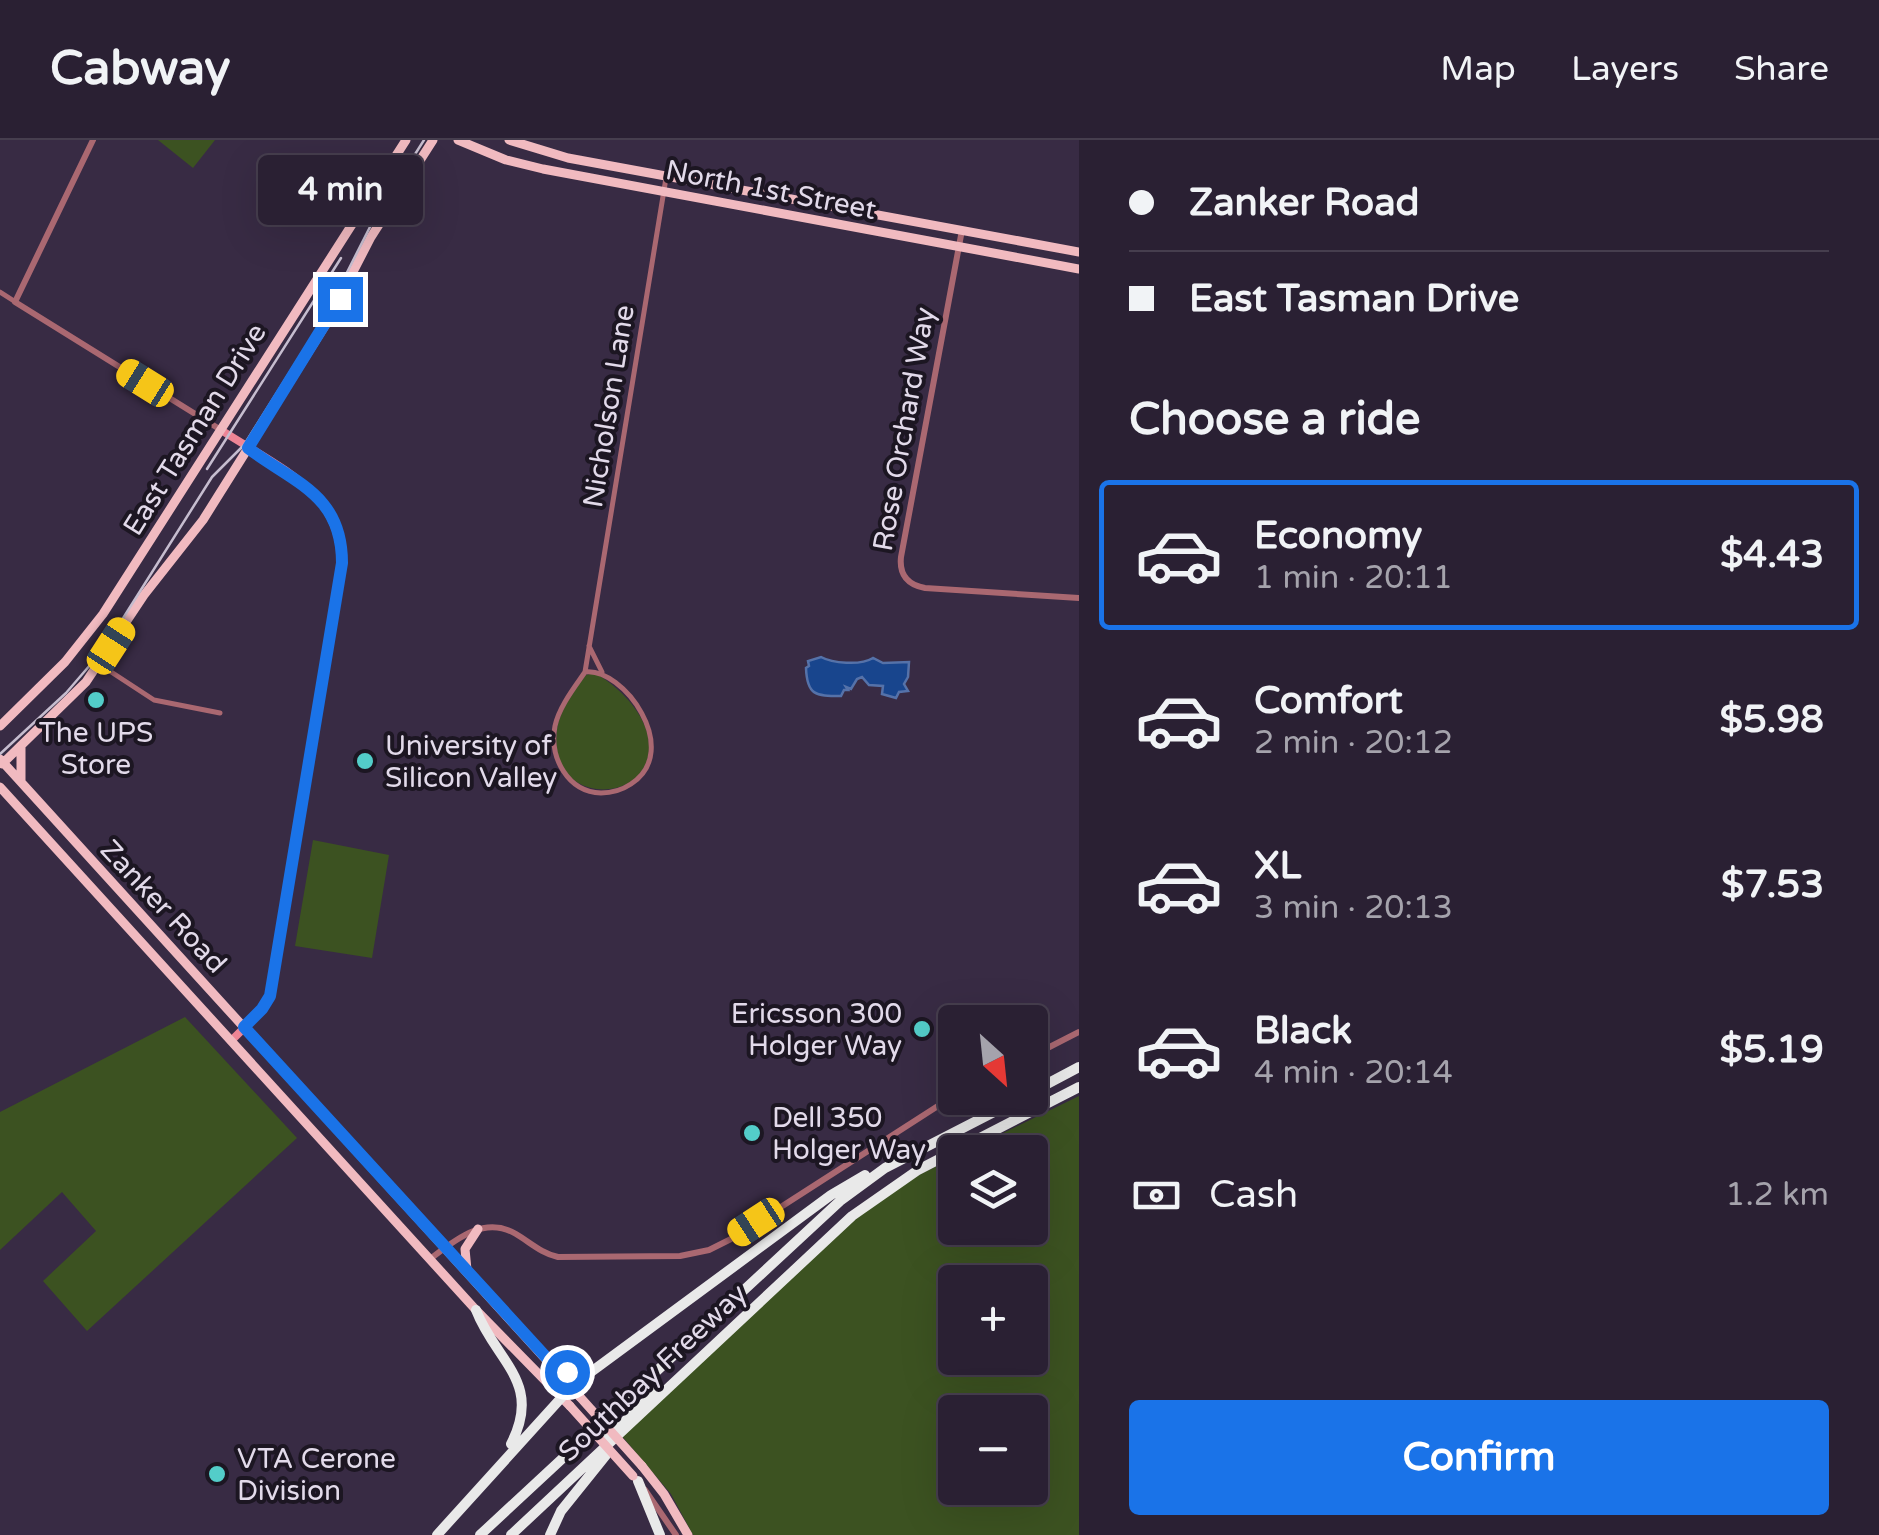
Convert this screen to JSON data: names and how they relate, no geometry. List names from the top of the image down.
{
  "streets": {
    "highway": ["Southbay Freeway"],
    "main road": ["North 1st Street", "East Tasman Drive", "Zanker Road"],
    "street": ["Nicholson Lane", "Rose Orchard Way"]
  },
  "crossings": [
    ["North 1st Street", "Nicholson Lane"],
    ["North 1st Street", "Rose Orchard Way"],
    ["East Tasman Drive", "Zanker Road"]
  ],
  "places": [
    "The UPS Store",
    "University of Silicon Valley",
    "Ericsson 300 Holger Way",
    "Dell 350 Holger Way",
    "VTA Cerone Division"
  ],
  "north": "bottom right",
  "page": {
    "header": "Cabway",
    "nav": ["Map", "Layers", "Share"],
    "banner": ["Zanker Road", "East Tasman Drive"],
    "bubble": "4 min",
    "heading": "Choose a ride",
    "list": [
      {
        "name": "Economy",
        "note": "1 min · 20:11",
        "value": "$4.43"
      },
      {
        "name": "Comfort",
        "note": "2 min · 20:12",
        "value": "$5.98"
      },
      {
        "name": "XL",
        "note": "3 min · 20:13",
        "value": "$7.53"
      },
      {
        "name": "Black",
        "note": "4 min · 20:14",
        "value": "$5.19"
      }
    ],
    "map_buttons": ["+", "−"],
    "pay": ["Cash", "1.2 km"],
    "buttons": "Confirm"
  }
}
